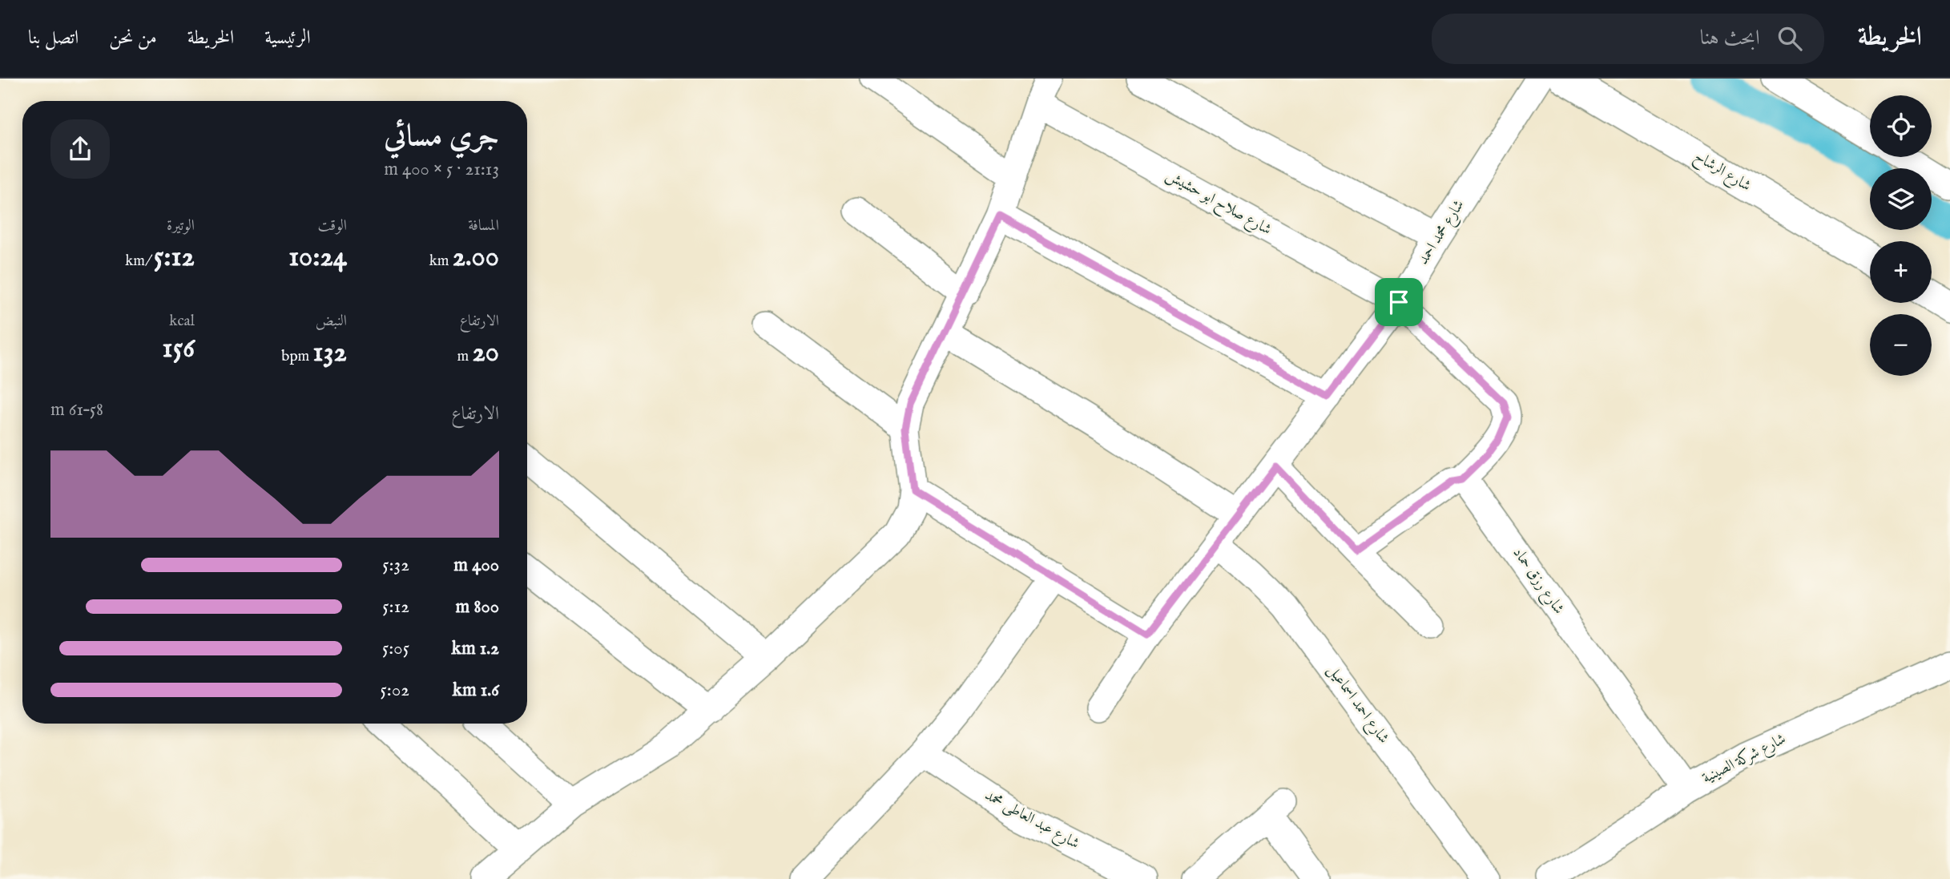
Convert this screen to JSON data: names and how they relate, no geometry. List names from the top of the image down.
{
  "streets": {
    "street": [
      "شارع الرشاح",
      "شارع صلاح ابو حشيش",
      "شارع محمد احمد",
      "شارع رزق حماد",
      "شارع احمد اسماعيل",
      "شارع شركة الصينية",
      "شارع عبد العاطى محمد"
    ]
  },
  "crossings": [
    ["شارع صلاح ابو حشيش", "شارع محمد احمد"],
    ["شارع صلاح ابو حشيش", "شارع رزق حماد"],
    ["شارع محمد احمد", "شارع احمد اسماعيل"],
    ["شارع رزق حماد", "شارع شركة الصينية"]
  ],
  "page": {
    "header": "الخريطة",
    "search": "ابحث هنا",
    "nav": [
      "الرئيسية",
      "الخريطة",
      "من نحن",
      "اتصل بنا"
    ],
    "map_buttons": ["+", "−"],
    "heading": ["جري مسائي", "21:13 · 5 × 400 m"],
    "stats": [
      ["المسافة", "2.00 km"],
      ["الوقت", "10:24"],
      ["الوتيرة", "5:12 /km"],
      ["الارتفاع", "20 m"],
      ["النبض", "132 bpm"],
      ["kcal", "156"]
    ],
    "chart": ["الارتفاع", "58–61 m"],
    "list": [
      {
        "name": "400 m",
        "note": "5:32"
      },
      {
        "name": "800 m",
        "note": "5:12"
      },
      {
        "name": "1.2 km",
        "note": "5:05"
      },
      {
        "name": "1.6 km",
        "note": "5:02"
      }
    ]
  }
}
